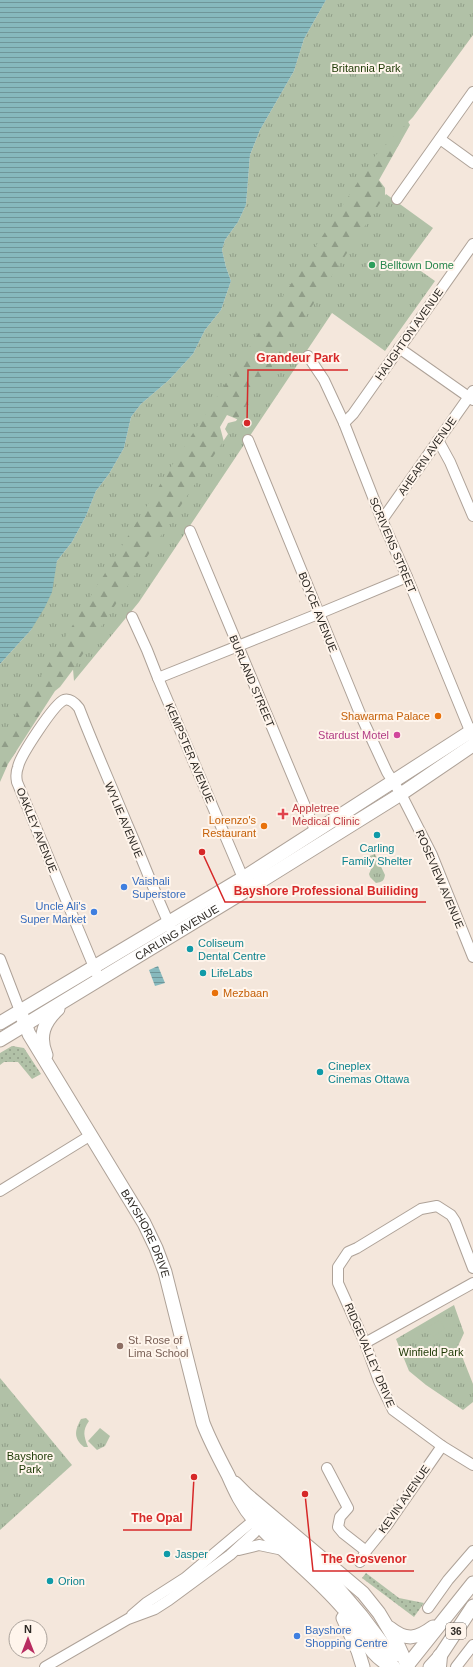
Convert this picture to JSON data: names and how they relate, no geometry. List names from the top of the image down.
{
  "streets": {
    "main road": ["CARLING AVENUE", "BAYSHORE DRIVE", "36"],
    "street": [
      "HAUGHTON AVENUE",
      "AHEARN AVENUE",
      "SCRIVENS STREET",
      "BOYCE AVENUE",
      "BURLAND STREET",
      "KEMPSTER AVENUE",
      "WYLIE AVENUE",
      "OAKLEY AVENUE",
      "ROSEVIEW AVENUE",
      "RIDGEVALLEY DRIVE",
      "KEVIN AVENUE"
    ]
  },
  "crossings": [
    ["HAUGHTON AVENUE", "SCRIVENS STREET"],
    ["AHEARN AVENUE", "SCRIVENS STREET"],
    ["SCRIVENS STREET", "CARLING AVENUE"],
    ["BOYCE AVENUE", "ROSEVIEW AVENUE"],
    ["BOYCE AVENUE", "CARLING AVENUE"],
    ["BURLAND STREET", "CARLING AVENUE"],
    ["KEMPSTER AVENUE", "CARLING AVENUE"],
    ["WYLIE AVENUE", "OAKLEY AVENUE"],
    ["WYLIE AVENUE", "CARLING AVENUE"],
    ["OAKLEY AVENUE", "CARLING AVENUE"],
    ["ROSEVIEW AVENUE", "CARLING AVENUE"],
    ["CARLING AVENUE", "BAYSHORE DRIVE"],
    ["BAYSHORE DRIVE", "36"],
    ["RIDGEVALLEY DRIVE", "KEVIN AVENUE"]
  ],
  "parks": ["Britannia Park", "Winfield Park", "Bayshore Park"],
  "places": {
    "other": [
      "Belltown Dome",
      "Grandeur Park",
      "Shawarma Palace",
      "Stardust Motel",
      "Lorenzo's Restaurant",
      "Carling Family Shelter",
      "Bayshore Professional Builiding",
      "Vaishali Superstore",
      "Uncle Ali's Super Market",
      "Coliseum Dental Centre",
      "LifeLabs",
      "Mezbaan",
      "Cineplex Cinemas Ottawa",
      "St. Rose of Lima School",
      "The Opal",
      "The Grosvenor",
      "Jasper",
      "Orion",
      "Bayshore Shopping Centre"
    ],
    "health": ["Appletree Medical Clinic"]
  },
  "north": "top"
}
